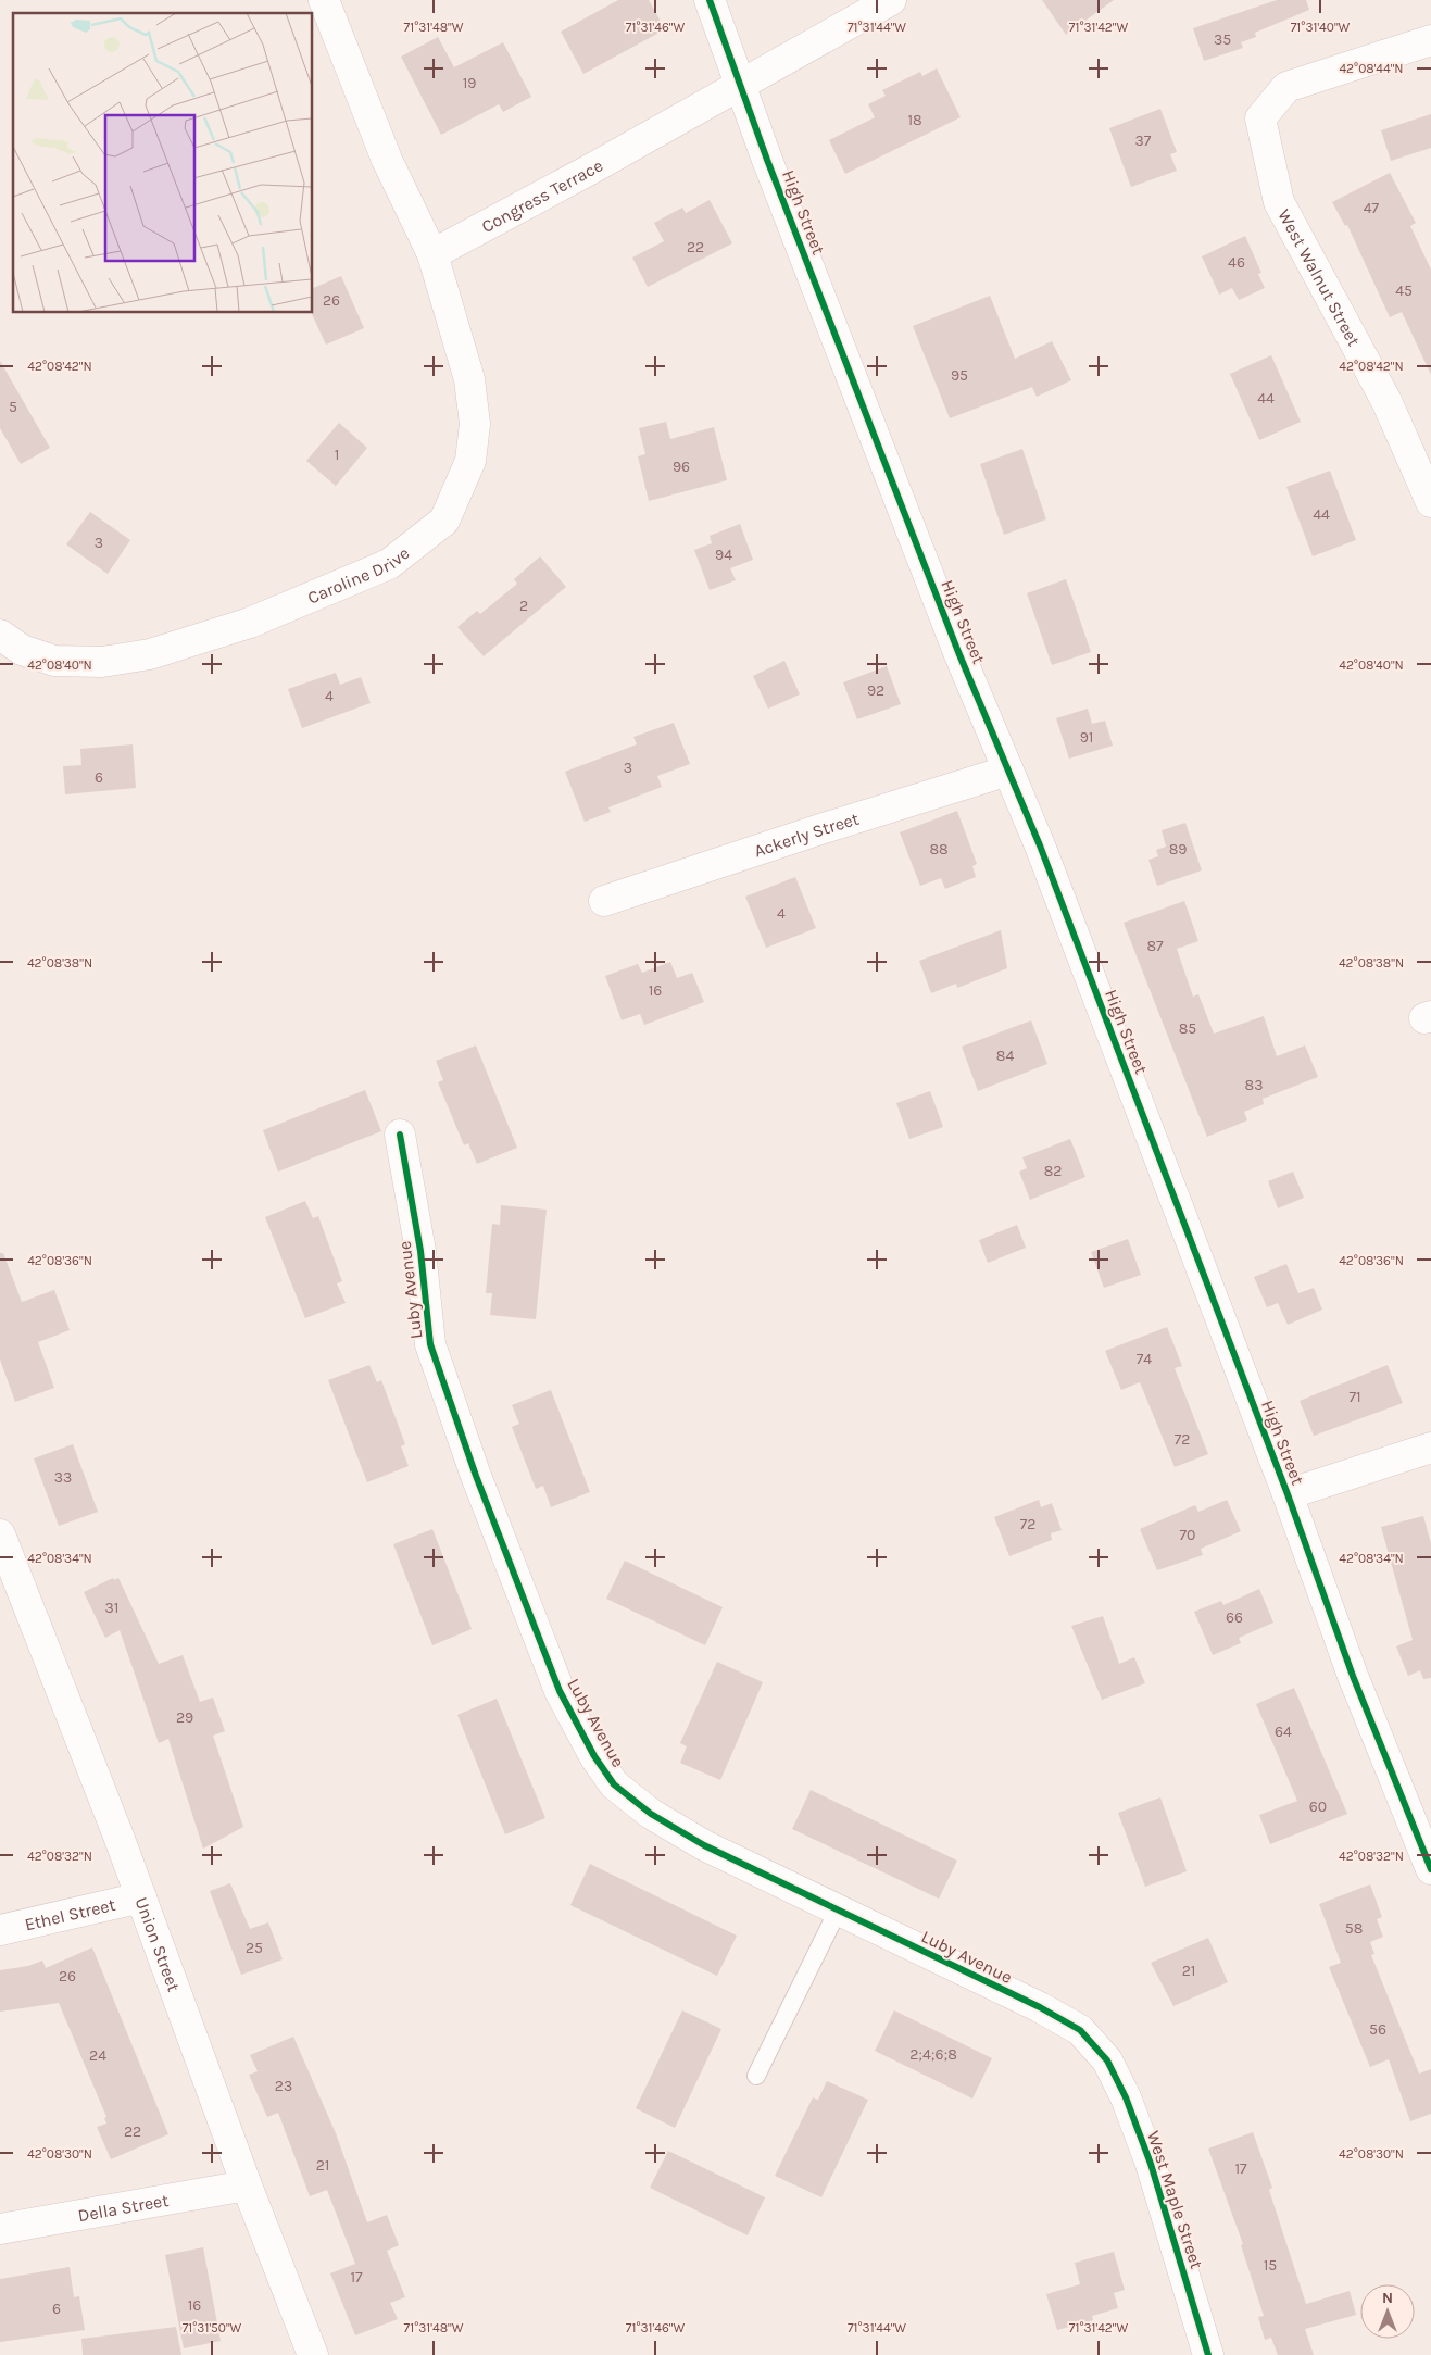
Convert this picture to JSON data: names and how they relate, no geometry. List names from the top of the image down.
{
  "streets": {
    "street": [
      "Congress Terrace",
      "High Street",
      "West Walnut Street",
      "Caroline Drive",
      "Ackerly Street",
      "Luby Avenue",
      "Ethel Street",
      "Union Street",
      "West Maple Street",
      "Della Street"
    ]
  },
  "crossings": [
    ["Congress Terrace", "High Street"],
    ["Congress Terrace", "Caroline Drive"],
    ["High Street", "Ackerly Street"],
    ["Luby Avenue", "West Maple Street"],
    ["Ethel Street", "Union Street"],
    ["Union Street", "Della Street"]
  ],
  "house_numbers": [
    "35",
    "19",
    "18",
    "37",
    "47",
    "22",
    "46",
    "45",
    "26",
    "95",
    "44",
    "5",
    "1",
    "96",
    "44",
    "3",
    "94",
    "2",
    "92",
    "4",
    "91",
    "3",
    "6",
    "88",
    "89",
    "4",
    "87",
    "16",
    "85",
    "84",
    "83",
    "82",
    "74",
    "71",
    "72",
    "33",
    "72",
    "70",
    "31",
    "66",
    "29",
    "64",
    "60",
    "58",
    "25",
    "21",
    "26",
    "56",
    "2;4;6;8",
    "24",
    "23",
    "22",
    "21",
    "17",
    "15",
    "17",
    "16",
    "6"
  ],
  "north": "top",
  "coordinates": [
    "71°31'48\"W",
    "71°31'46\"W",
    "71°31'44\"W",
    "71°31'42\"W",
    "71°31'40\"W",
    "42°08'44\"N",
    "42°08'42\"N",
    "42°08'40\"N",
    "42°08'38\"N",
    "42°08'36\"N",
    "42°08'34\"N",
    "42°08'32\"N",
    "42°08'30\"N",
    "71°31'50\"W"
  ]
}
